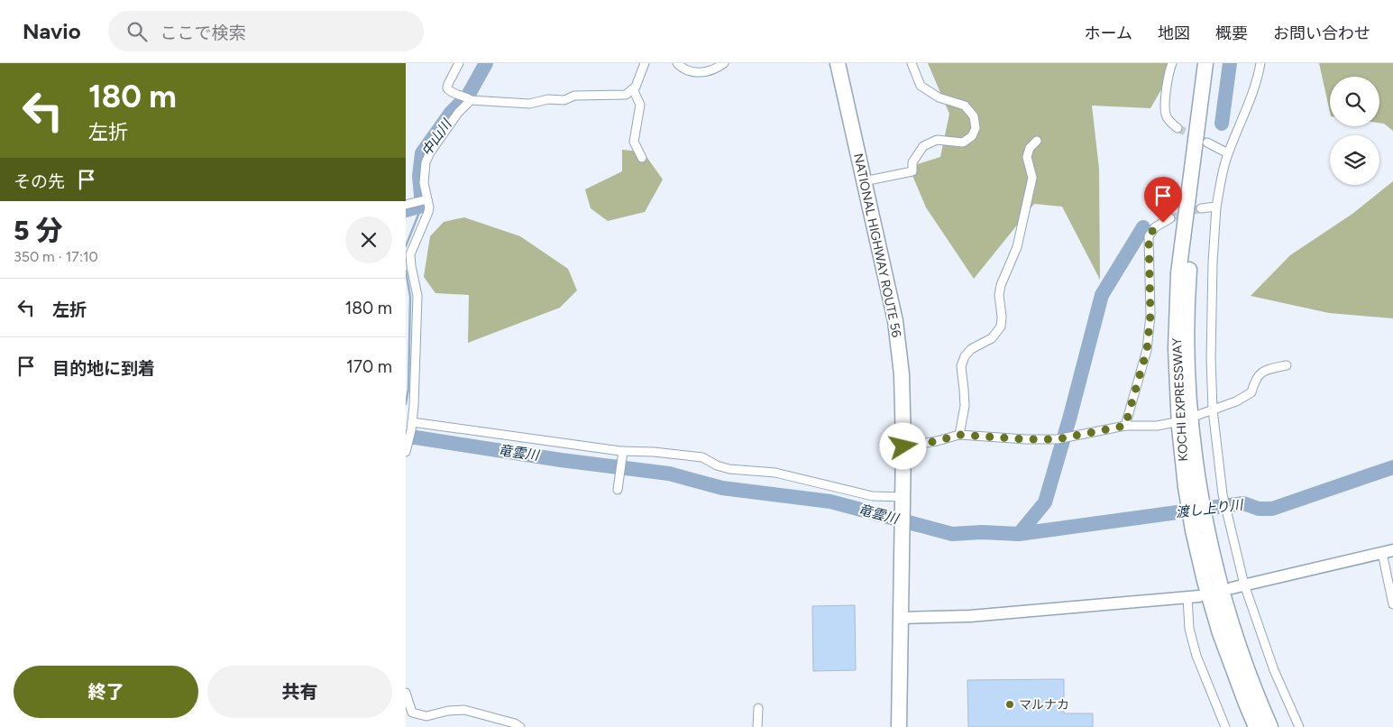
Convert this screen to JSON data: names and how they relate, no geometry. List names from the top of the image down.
{
  "streets": {
    "highway": ["NATIONAL HIGHWAY ROUTE 56", "KOCHI EXPRESSWAY"]
  },
  "water": ["中山川", "竜雲川", "渡し上り川"],
  "places": ["マルナカ"],
  "page": {
    "header": "Navio",
    "search": "ここで検索",
    "nav": [
      "ホーム",
      "地図",
      "概要",
      "お問い合わせ"
    ],
    "turn": ["180 m", "左折"],
    "then": "その先",
    "heading": ["5 分", "350 m · 17:10"],
    "list": [
      {
        "name": "左折",
        "value": "180 m"
      },
      {
        "name": "目的地に到着",
        "value": "170 m"
      }
    ],
    "buttons": ["終了", "共有"]
  }
}
